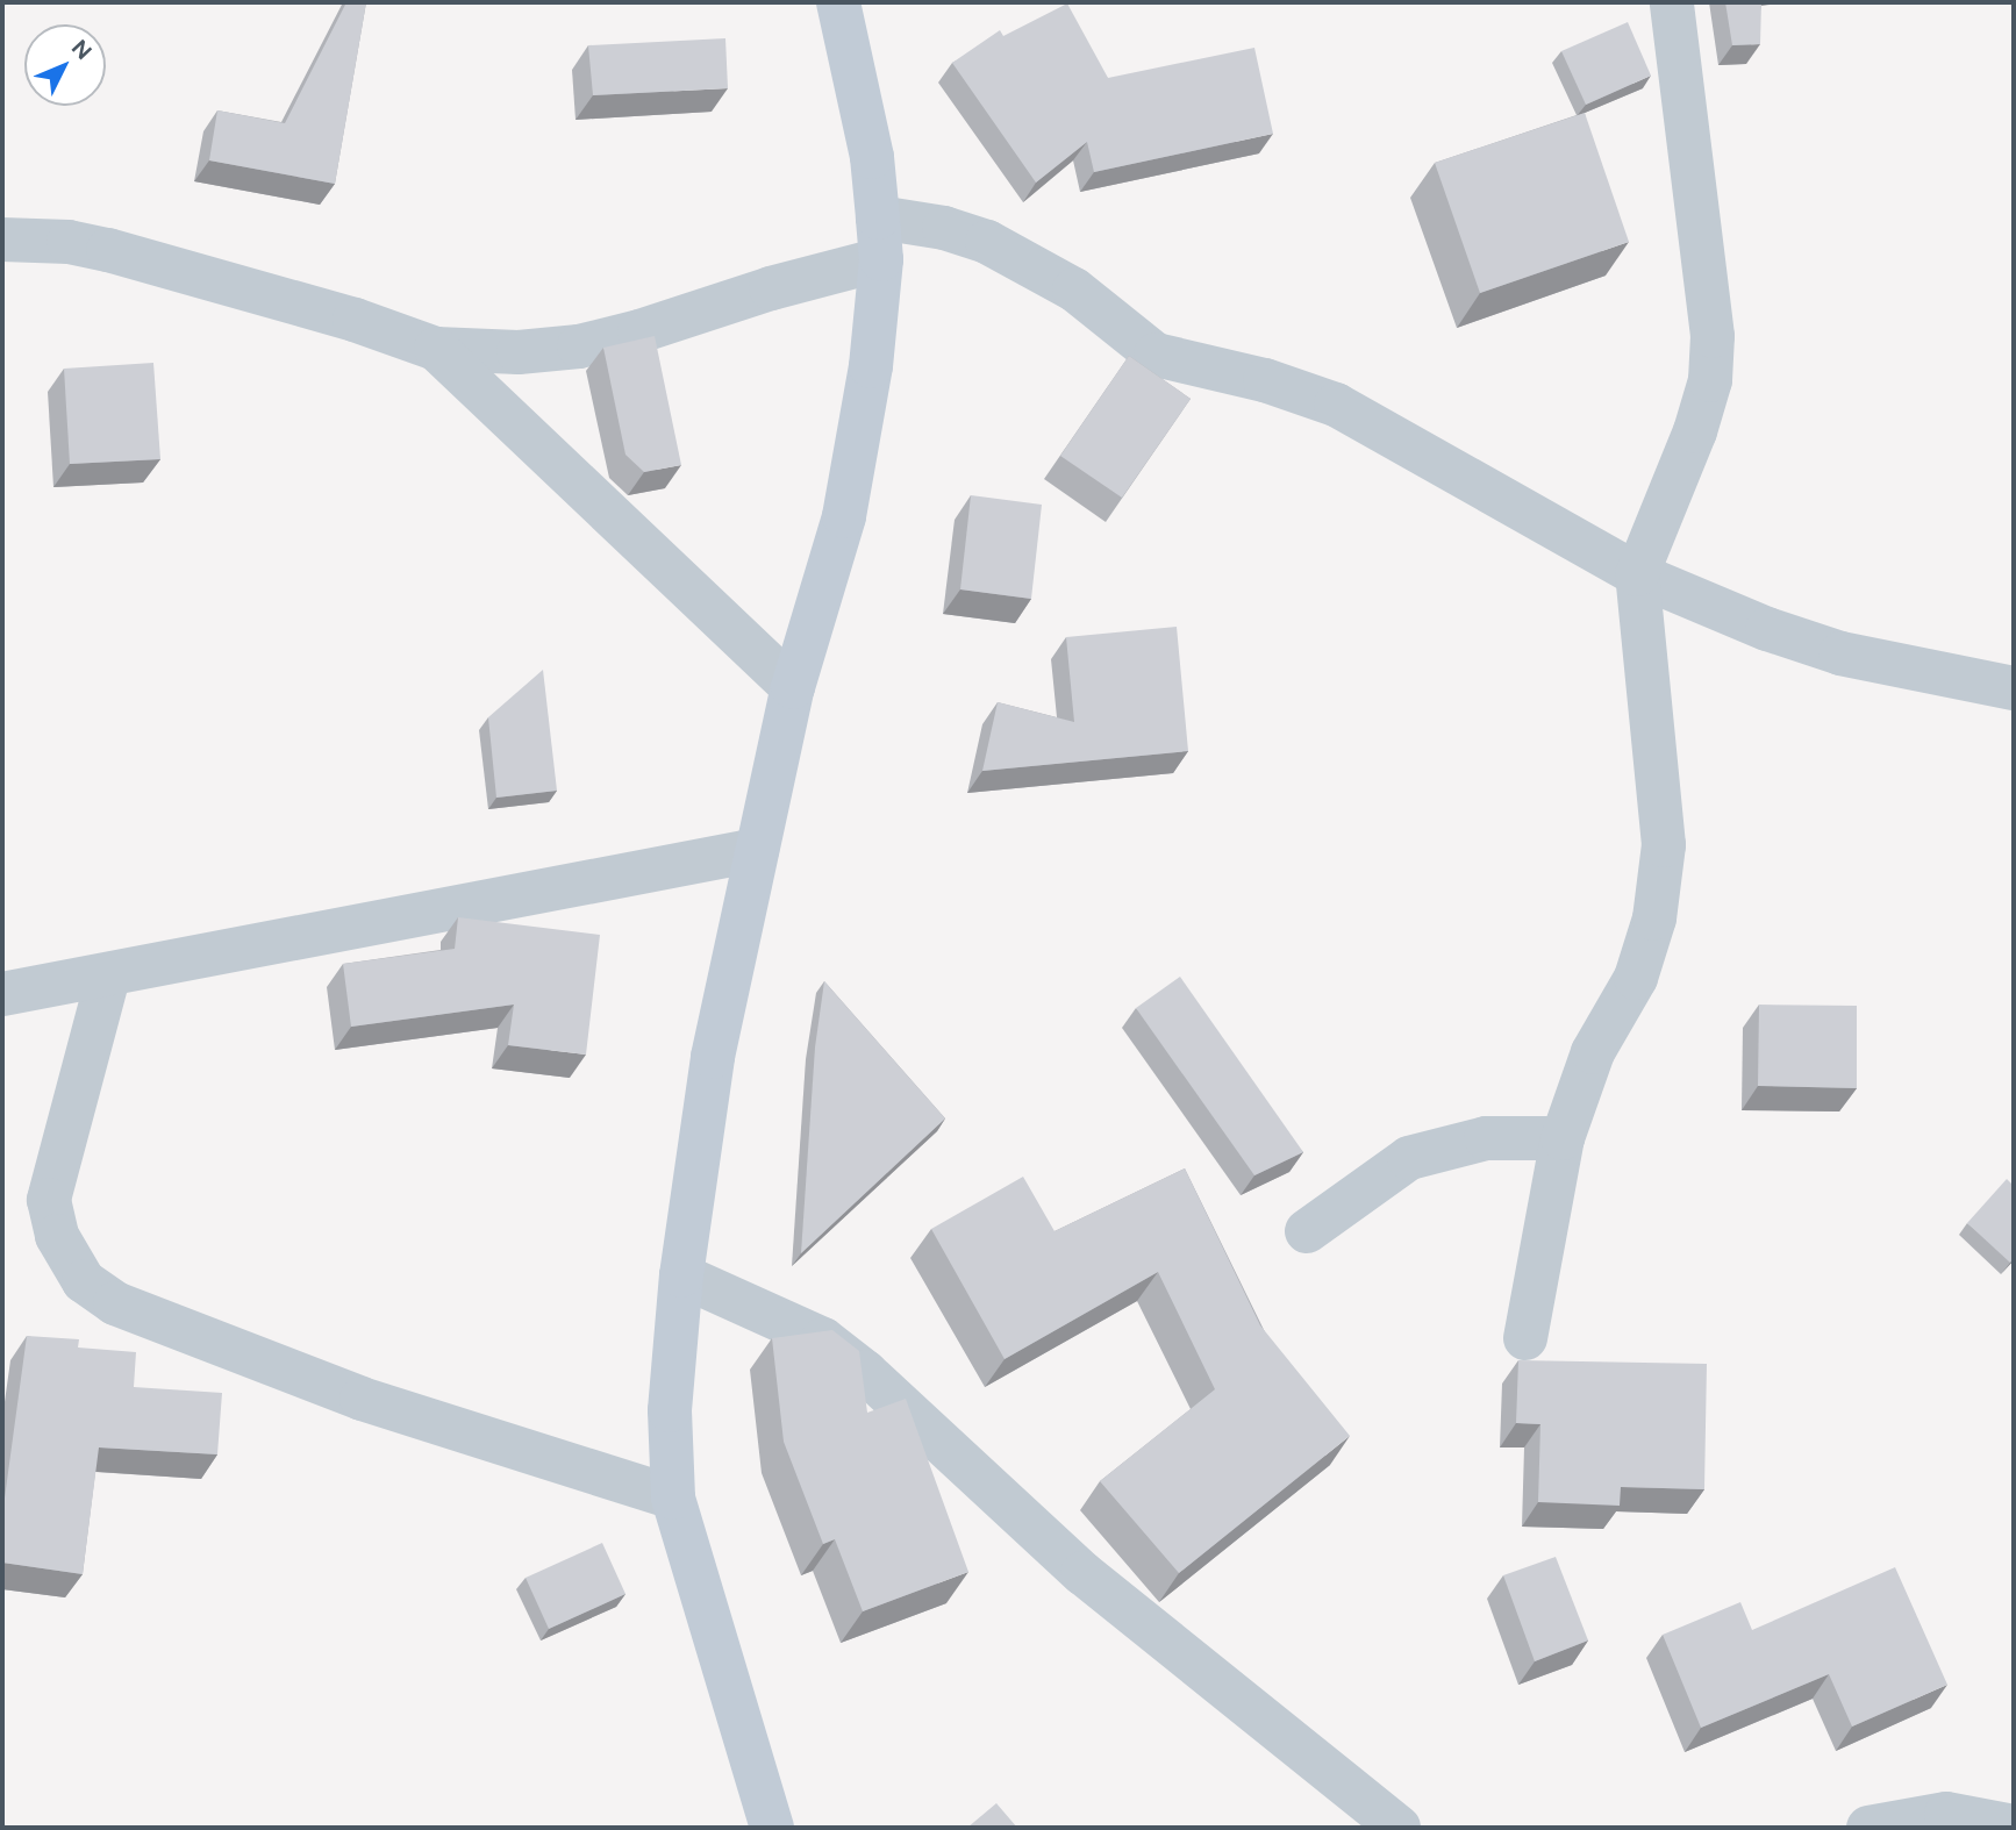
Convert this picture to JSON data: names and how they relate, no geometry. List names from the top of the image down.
{
  "north": "top right"
}
